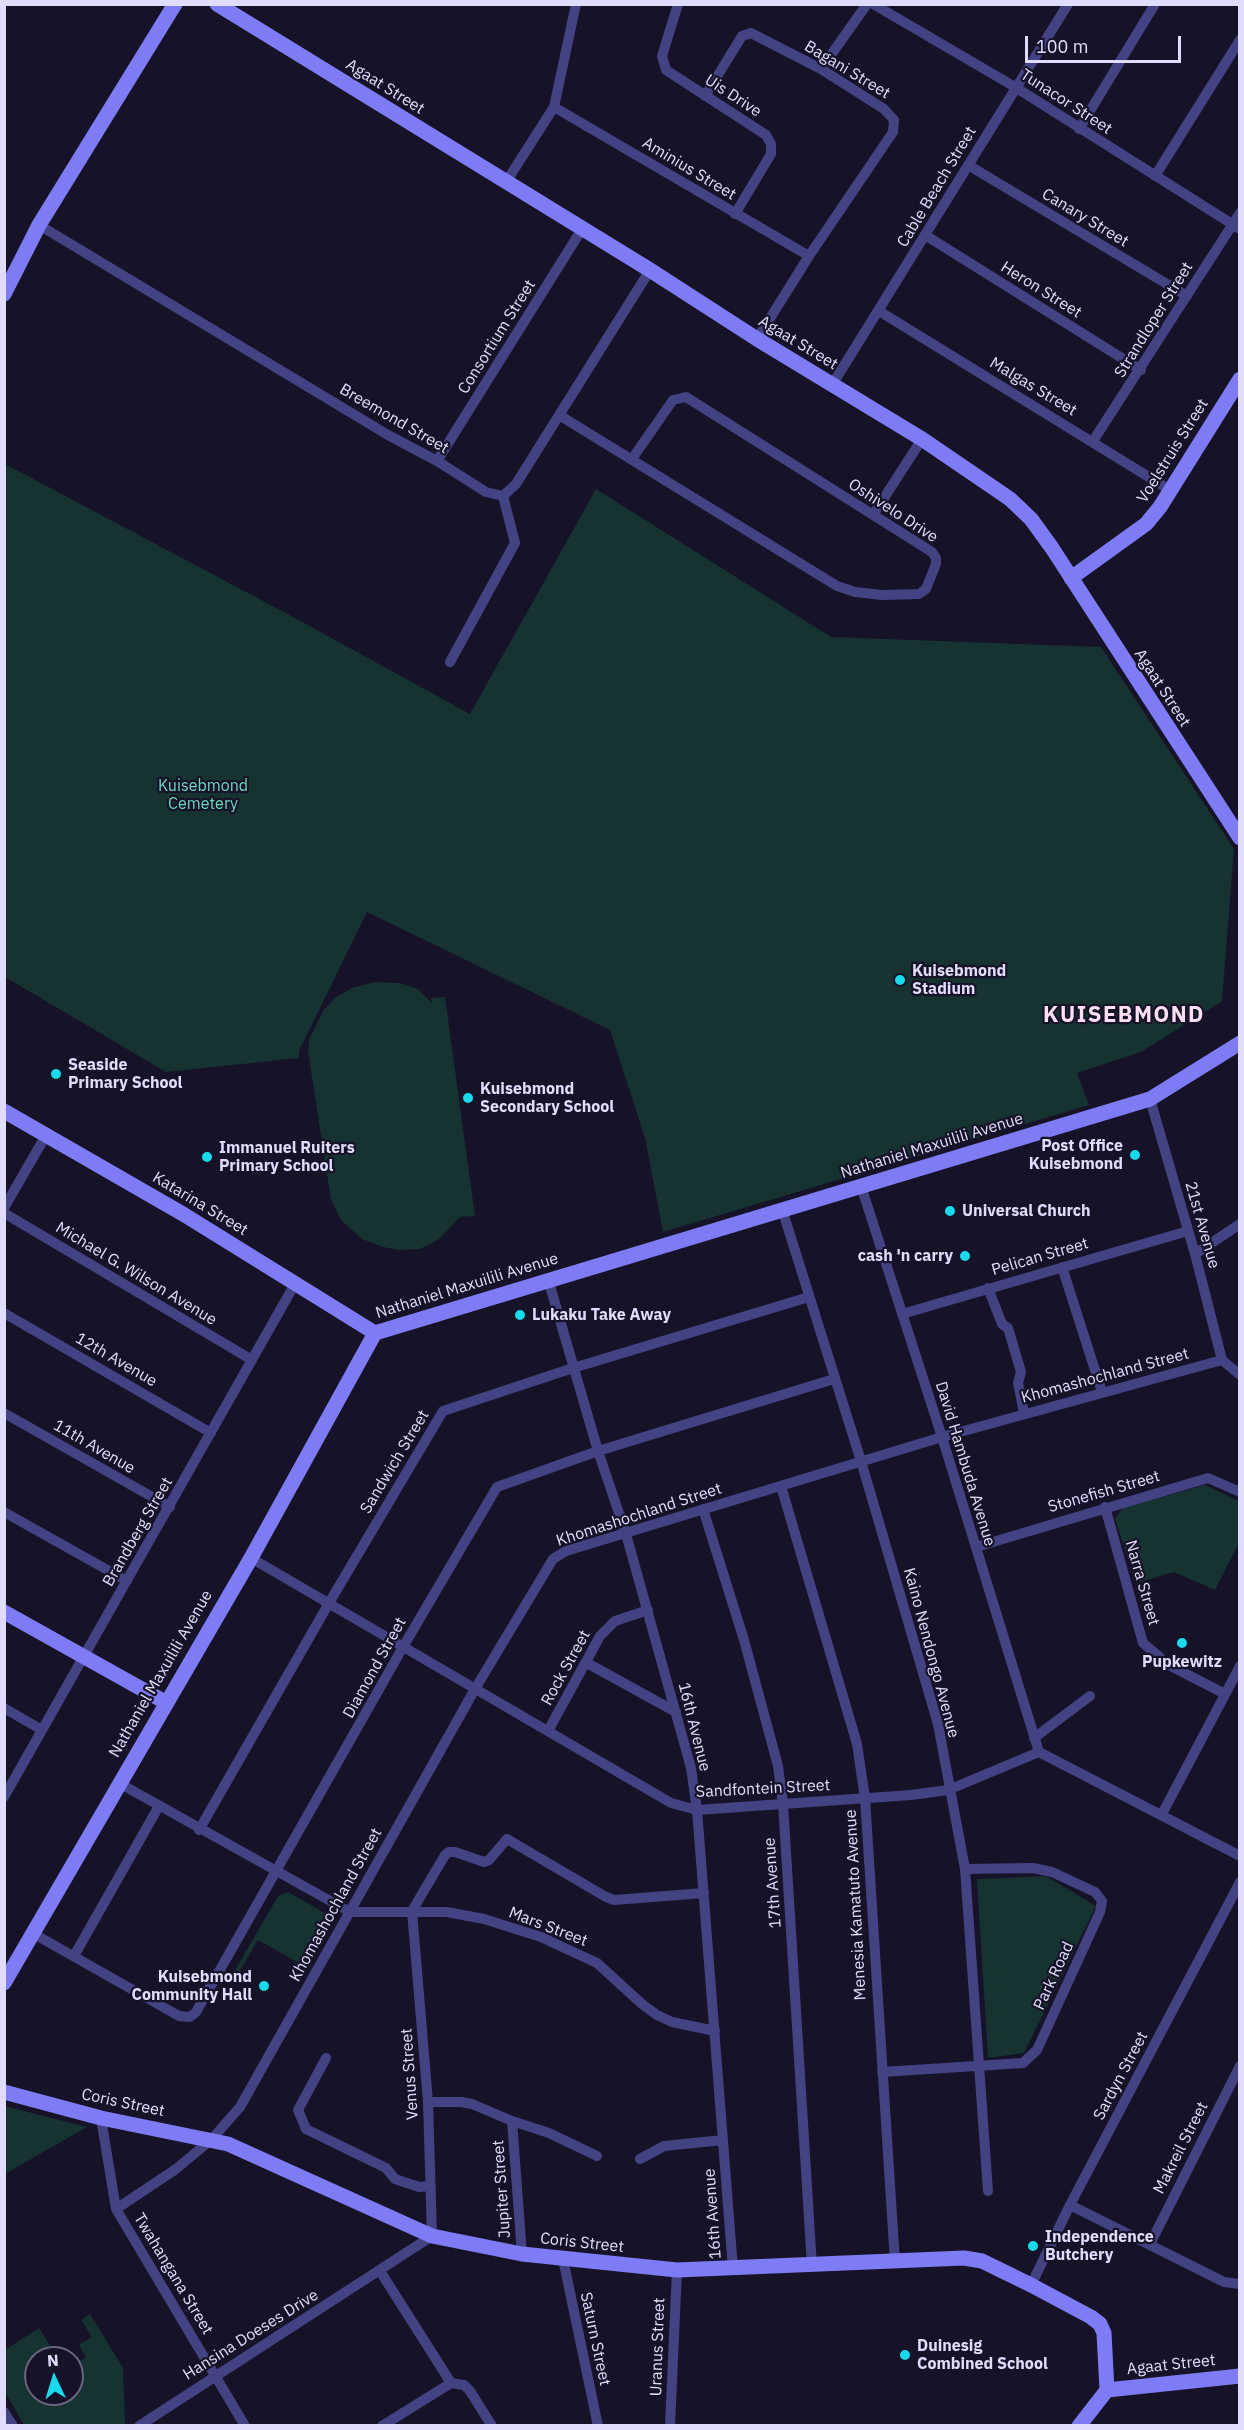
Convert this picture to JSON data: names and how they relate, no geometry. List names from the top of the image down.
{
  "streets": {
    "street": [
      "Bagani Street",
      "Agaat Street",
      "Uis Drive",
      "Tunacor Street",
      "Aminius Street",
      "Cable Beach Street",
      "Canary Street",
      "Heron Street",
      "Strandloper Street",
      "Consortium Street",
      "Malgas Street",
      "Breemond Street",
      "Voelstruis Street",
      "Oshivelo Drive",
      "Nathaniel Maxuilili Avenue",
      "Katarina Street",
      "21st Avenue",
      "Pelican Street",
      "Michael G. Wilson Avenue",
      "12th Avenue",
      "Khomashochland Street",
      "11th Avenue",
      "Sandwich Street",
      "David Hambuda Avenue",
      "Stonefish Street",
      "Brandberg Street",
      "Narra Street",
      "Kaino Nendongo Avenue",
      "Diamond Street",
      "Rock Street",
      "16th Avenue",
      "Sandfontein Street",
      "17th Avenue",
      "Menesia Kamatuto Avenue",
      "Mars Street",
      "Park Road",
      "Venus Street",
      "Sardyn Street",
      "Coris Street",
      "Makreil Street",
      "Jupiter Street",
      "Twahangana Street",
      "Hansina Doeses Drive",
      "Saturn Street",
      "Uranus Street"
    ]
  },
  "crossings": [
    ["Bagani Street", "Agaat Street"],
    ["Bagani Street", "Uis Drive"],
    ["Bagani Street", "Aminius Street"],
    ["Agaat Street", "Cable Beach Street"],
    ["Agaat Street", "Consortium Street"],
    ["Agaat Street", "Voelstruis Street"],
    ["Agaat Street", "Coris Street"],
    ["Uis Drive", "Aminius Street"],
    ["Tunacor Street", "Cable Beach Street"],
    ["Tunacor Street", "Strandloper Street"],
    ["Cable Beach Street", "Canary Street"],
    ["Cable Beach Street", "Heron Street"],
    ["Cable Beach Street", "Malgas Street"],
    ["Canary Street", "Strandloper Street"],
    ["Heron Street", "Strandloper Street"],
    ["Strandloper Street", "Malgas Street"],
    ["Consortium Street", "Breemond Street"],
    ["Malgas Street", "Voelstruis Street"],
    ["Nathaniel Maxuilili Avenue", "Katarina Street"],
    ["Nathaniel Maxuilili Avenue", "21st Avenue"],
    ["Nathaniel Maxuilili Avenue", "David Hambuda Avenue"],
    ["Nathaniel Maxuilili Avenue", "Kaino Nendongo Avenue"],
    ["Nathaniel Maxuilili Avenue", "Diamond Street"],
    ["Nathaniel Maxuilili Avenue", "16th Avenue"],
    ["Nathaniel Maxuilili Avenue", "Sandfontein Street"],
    ["Katarina Street", "Brandberg Street"],
    ["21st Avenue", "Pelican Street"],
    ["21st Avenue", "Khomashochland Street"],
    ["Pelican Street", "David Hambuda Avenue"],
    ["Michael G. Wilson Avenue", "Brandberg Street"],
    ["12th Avenue", "Brandberg Street"],
    ["Khomashochland Street", "David Hambuda Avenue"],
    ["Khomashochland Street", "Kaino Nendongo Avenue"],
    ["Khomashochland Street", "16th Avenue"],
    ["Khomashochland Street", "Sandfontein Street"],
    ["Khomashochland Street", "17th Avenue"],
    ["Khomashochland Street", "Menesia Kamatuto Avenue"],
    ["Khomashochland Street", "Mars Street"],
    ["Khomashochland Street", "Coris Street"],
    ["Khomashochland Street", "Twahangana Street"],
    ["11th Avenue", "Brandberg Street"],
    ["Sandwich Street", "Kaino Nendongo Avenue"],
    ["Sandwich Street", "16th Avenue"],
    ["Sandwich Street", "Sandfontein Street"],
    ["David Hambuda Avenue", "Stonefish Street"],
    ["David Hambuda Avenue", "Sandfontein Street"],
    ["Stonefish Street", "Narra Street"],
    ["Kaino Nendongo Avenue", "Diamond Street"],
    ["Kaino Nendongo Avenue", "Sandfontein Street"],
    ["Kaino Nendongo Avenue", "Park Road"],
    ["Diamond Street", "16th Avenue"],
    ["Diamond Street", "Sandfontein Street"],
    ["Rock Street", "16th Avenue"],
    ["Rock Street", "Sandfontein Street"],
    ["16th Avenue", "Sandfontein Street"],
    ["16th Avenue", "Mars Street"],
    ["16th Avenue", "Coris Street"],
    ["Sandfontein Street", "17th Avenue"],
    ["Sandfontein Street", "Menesia Kamatuto Avenue"],
    ["17th Avenue", "Coris Street"],
    ["Menesia Kamatuto Avenue", "Park Road"],
    ["Menesia Kamatuto Avenue", "Coris Street"],
    ["Mars Street", "Venus Street"],
    ["Venus Street", "Coris Street"],
    ["Venus Street", "Hansina Doeses Drive"],
    ["Sardyn Street", "Coris Street"],
    ["Coris Street", "Jupiter Street"],
    ["Coris Street", "Twahangana Street"],
    ["Coris Street", "Hansina Doeses Drive"],
    ["Coris Street", "Saturn Street"],
    ["Coris Street", "Uranus Street"],
    ["Twahangana Street", "Hansina Doeses Drive"]
  ],
  "districts": ["KUISEBMOND"],
  "parks": ["Kuisebmond Cemetery"],
  "places": [
    "Kuisebmond Stadium",
    "Seaside Primary School",
    "Kuisebmond Secondary School",
    "Post Office Kuisebmond",
    "Immanuel Ruiters Primary School",
    "Universal Church",
    "cash 'n carry",
    "Lukaku Take Away",
    "Pupkewitz",
    "Kuisebmond Community Hall",
    "Independence Butchery",
    "Duinesig Combined School"
  ],
  "scale_bar": "100 m",
  "north": "top"
}
